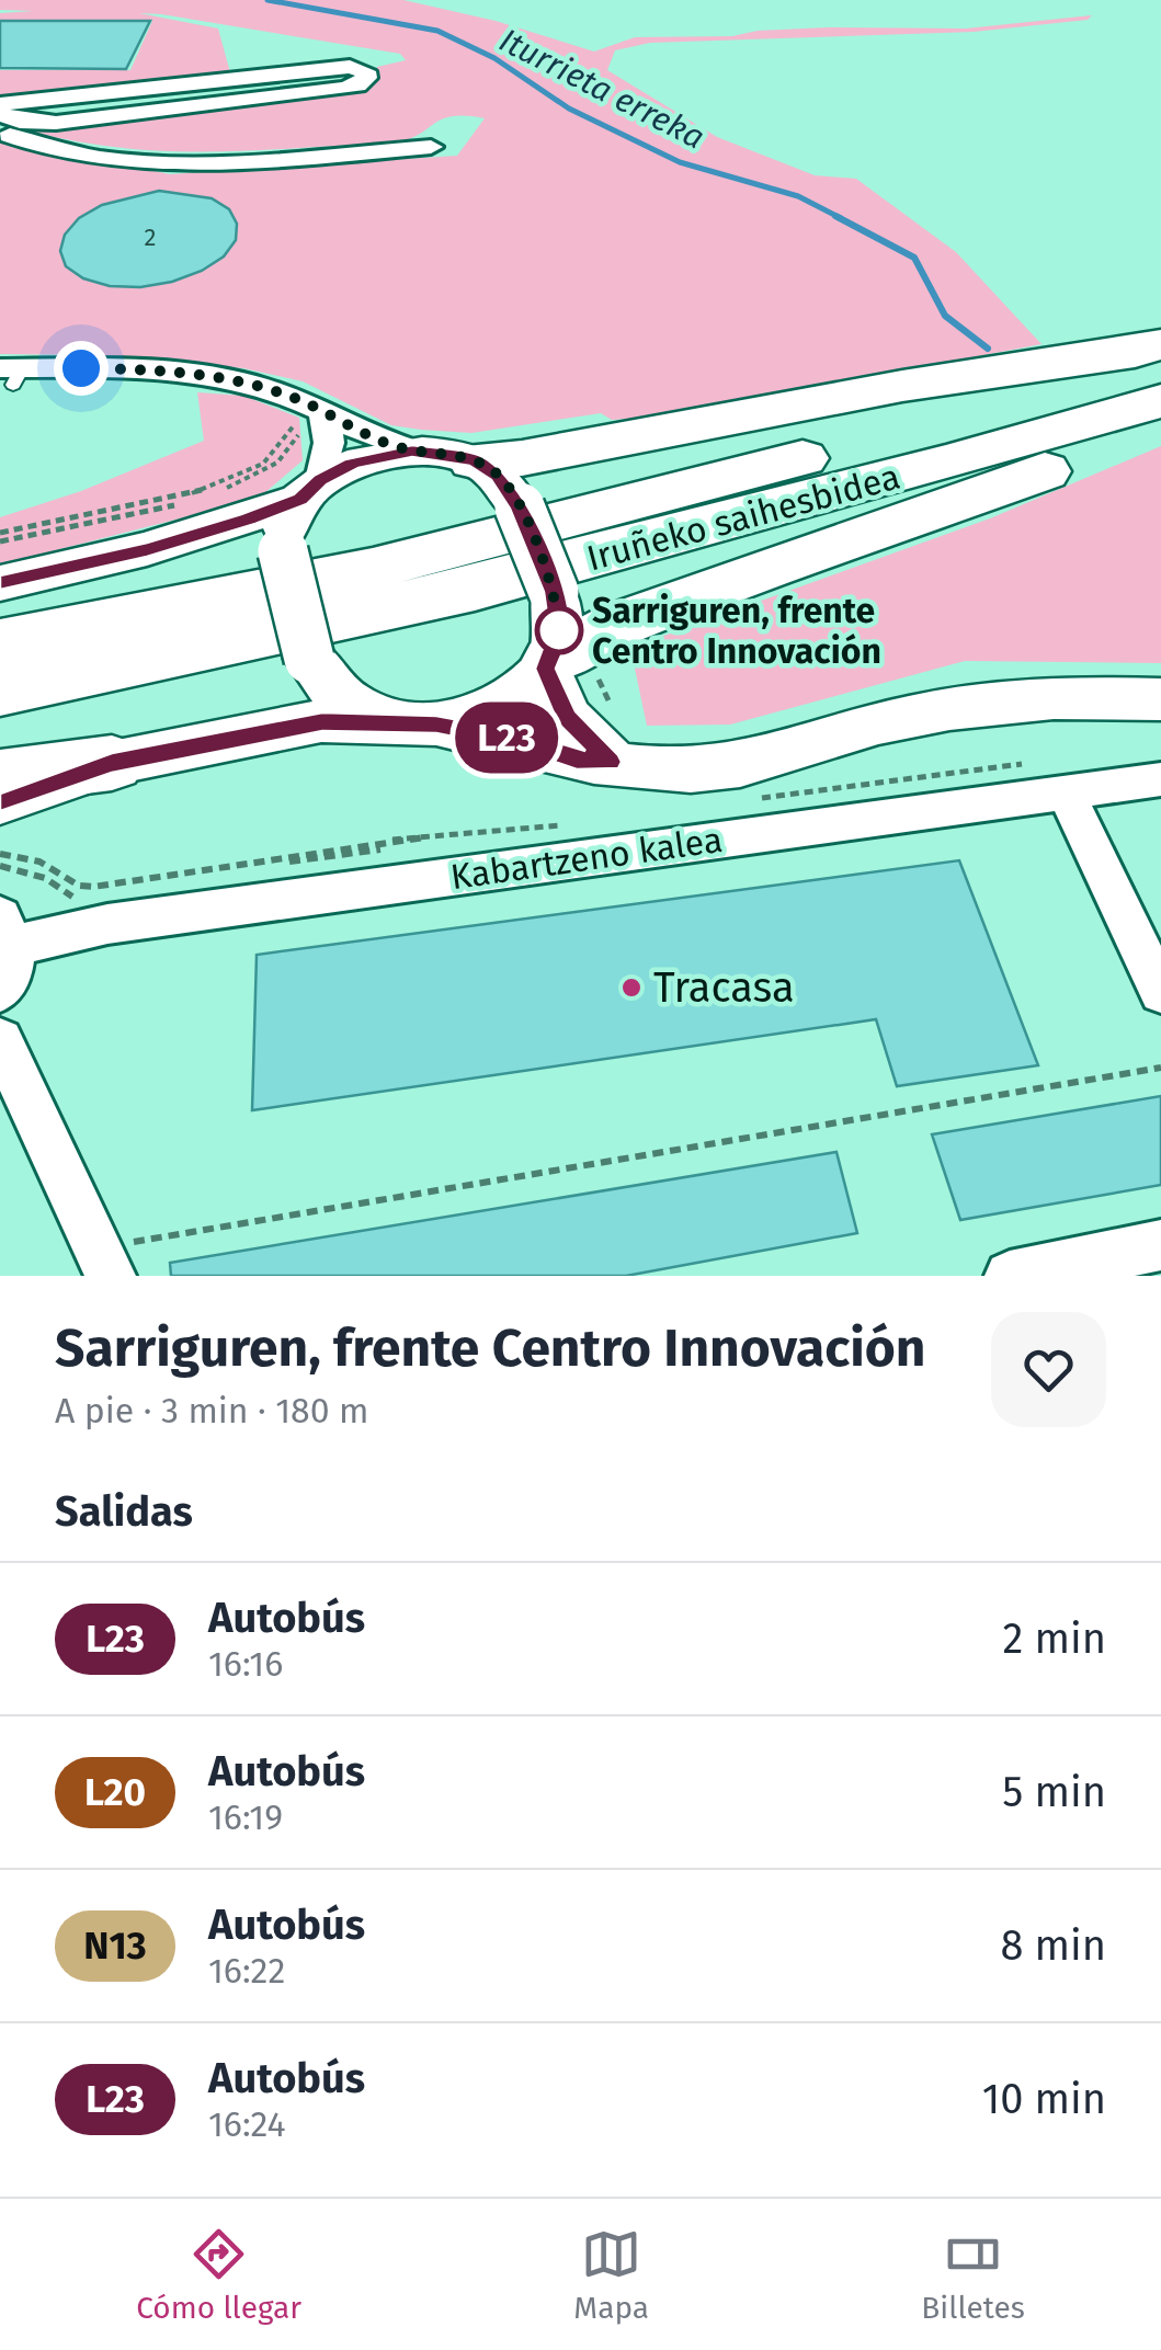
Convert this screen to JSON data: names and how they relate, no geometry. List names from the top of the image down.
{
  "streets": {
    "highway": ["Iruñeko saihesbidea"],
    "street": ["Kabartzeno kalea"]
  },
  "water": ["Iturrieta erreka"],
  "places": ["Sarriguren, frente Centro Innovación", "Tracasa"],
  "lines": ["bus line L23"],
  "house_numbers": ["2"],
  "page": {
    "on_map": "L23",
    "heading": [
      ["Sarriguren, frente Centro Innovación", "A pie · 3 min · 180 m"],
      "Salidas"
    ],
    "list": [
      {
        "mark": "L23",
        "name": "Autobús",
        "note": "16:16",
        "value": "2 min"
      },
      {
        "mark": "L20",
        "name": "Autobús",
        "note": "16:19",
        "value": "5 min"
      },
      {
        "mark": "N13",
        "name": "Autobús",
        "note": "16:22",
        "value": "8 min"
      },
      {
        "mark": "L23",
        "name": "Autobús",
        "note": "16:24",
        "value": "10 min"
      }
    ],
    "tabs": ["Cómo llegar", "Mapa", "Billetes"]
  }
}
